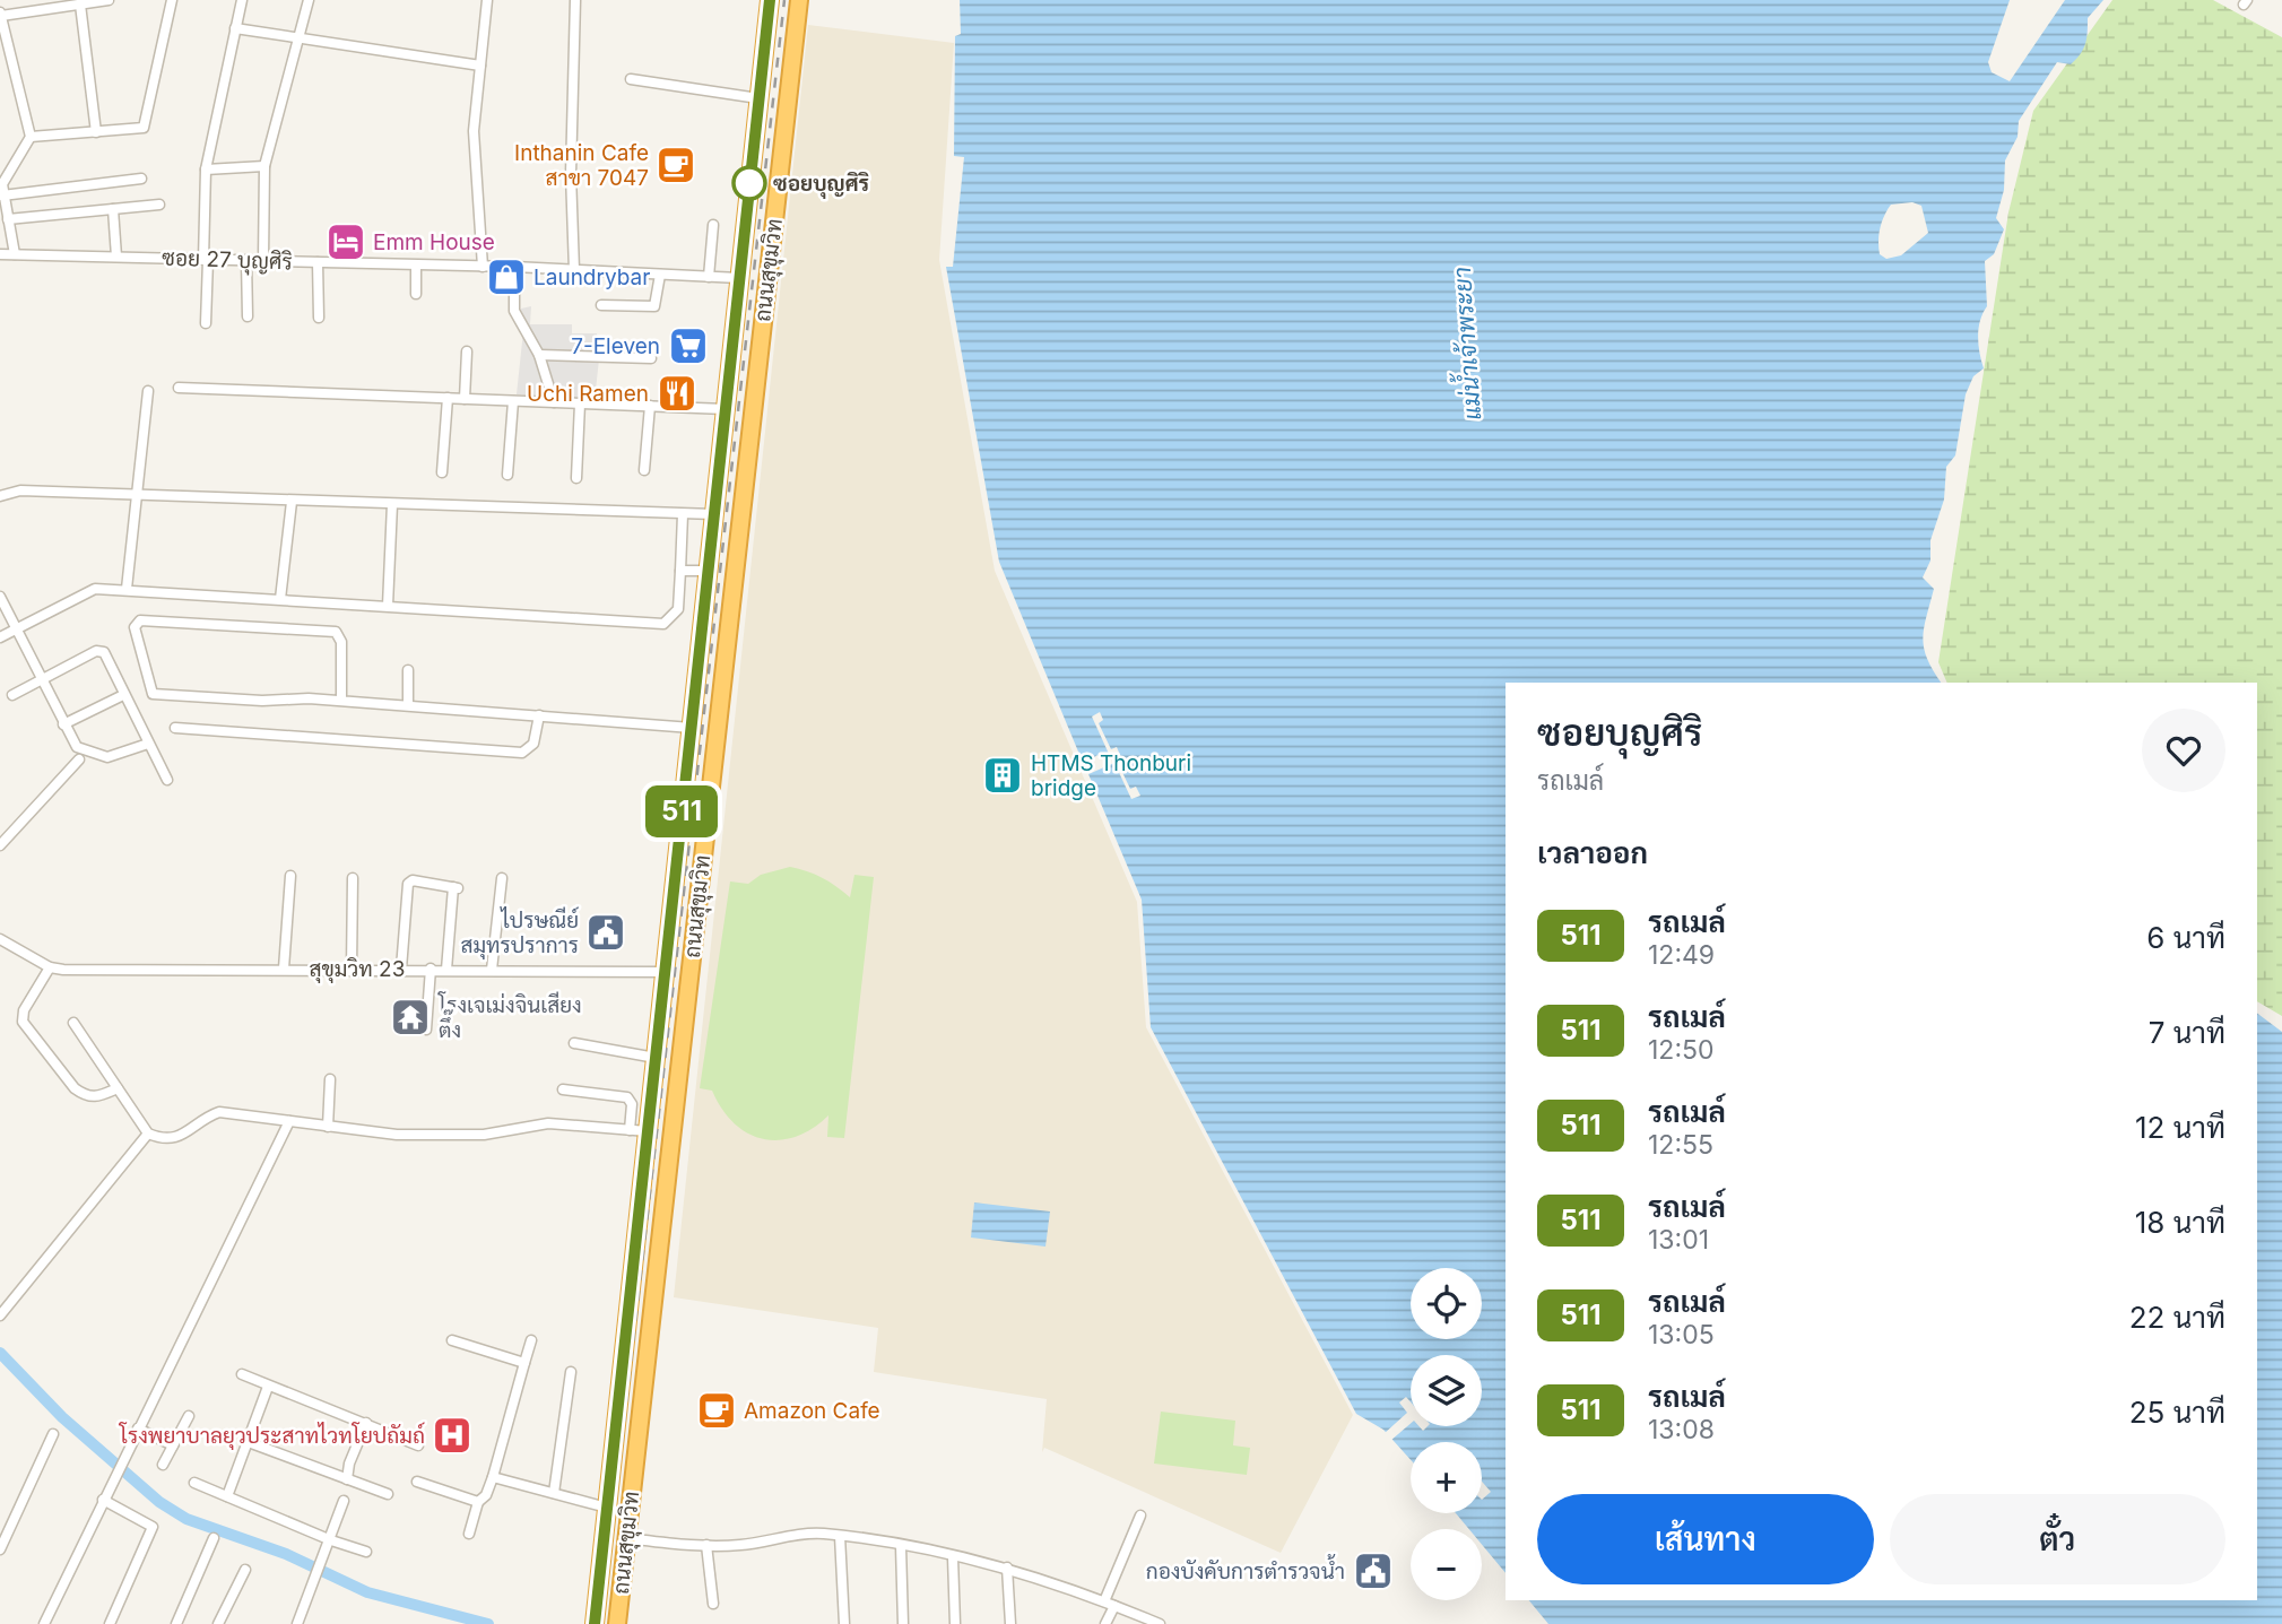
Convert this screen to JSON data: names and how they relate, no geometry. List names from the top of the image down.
{
  "streets": {
    "highway": ["ถนนสุขุมวิท"],
    "street": ["ซอย 27 บุญศิริ", "สุขุมวิท 23"]
  },
  "crossings": [
    ["ซอย 27 บุญศิริ", "ถนนสุขุมวิท"],
    ["ถนนสุขุมวิท", "สุขุมวิท 23"]
  ],
  "water": ["แม่น้ำเจ้าพระยา"],
  "places": {
    "cafe": ["Inthanin Cafe สาขา 7047", "Amazon Cafe"],
    "other": ["ซอยบุญศิริ"],
    "hotel": ["Emm House"],
    "shop": ["Laundrybar"],
    "supermarket": ["7-Eleven"],
    "restaurant": ["Uchi Ramen"],
    "building": ["HTMS Thonburi bridge"],
    "public building": ["ไปรษณีย์ สมุทรปราการ", "กองบังคับการตำรวจน้ำ"],
    "temple": ["โรงเจเม่งจินเสียง ตึ๊ง"],
    "hospital": ["โรงพยาบาลยุวประสาทไวทโยปถัมถ์"]
  },
  "lines": ["bus line 511"],
  "page": {
    "on_map": "511",
    "heading": [
      ["ซอยบุญศิริ", "รถเมล์"],
      "เวลาออก"
    ],
    "list": [
      {
        "mark": "511",
        "name": "รถเมล์",
        "note": "12:49",
        "value": "6 นาที"
      },
      {
        "mark": "511",
        "name": "รถเมล์",
        "note": "12:50",
        "value": "7 นาที"
      },
      {
        "mark": "511",
        "name": "รถเมล์",
        "note": "12:55",
        "value": "12 นาที"
      },
      {
        "mark": "511",
        "name": "รถเมล์",
        "note": "13:01",
        "value": "18 นาที"
      },
      {
        "mark": "511",
        "name": "รถเมล์",
        "note": "13:05",
        "value": "22 นาที"
      },
      {
        "mark": "511",
        "name": "รถเมล์",
        "note": "13:08",
        "value": "25 นาที"
      }
    ],
    "map_buttons": ["+", "−"],
    "buttons": ["เส้นทาง", "ตั๋ว"]
  }
}
